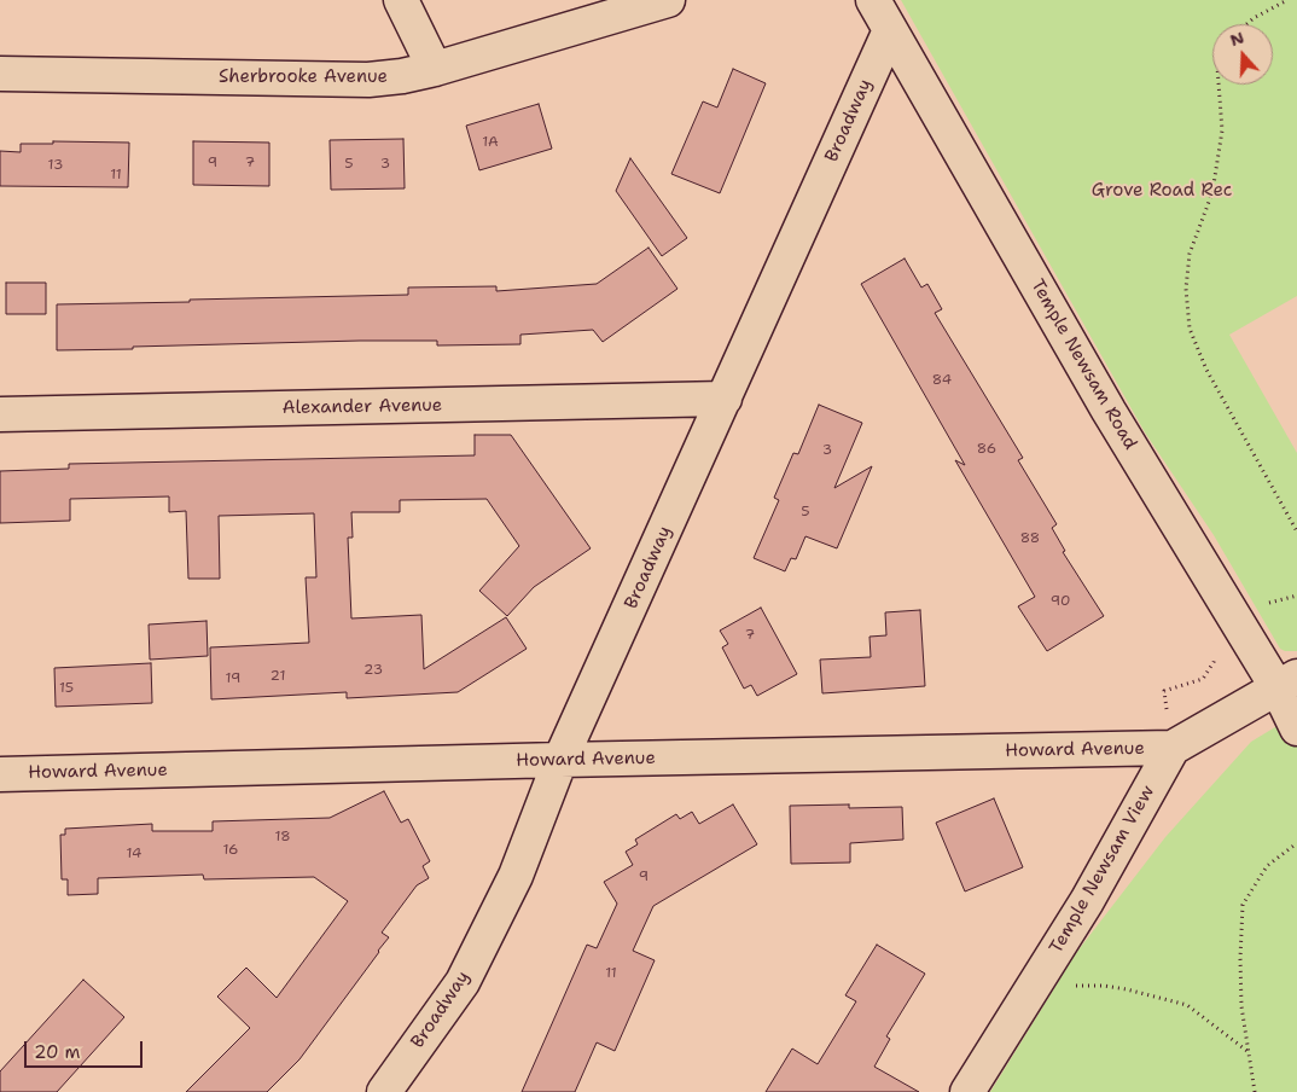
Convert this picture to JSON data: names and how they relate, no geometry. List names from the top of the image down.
{
  "streets": {
    "street": [
      "Sherbrooke Avenue",
      "Broadway",
      "Temple Newsam Road",
      "Alexander Avenue",
      "Howard Avenue",
      "Temple Newsam View"
    ]
  },
  "crossings": [
    ["Broadway", "Temple Newsam Road"],
    ["Broadway", "Alexander Avenue"],
    ["Broadway", "Howard Avenue"],
    ["Howard Avenue", "Temple Newsam View"]
  ],
  "parks": ["Grove Road Rec"],
  "house_numbers": [
    "1A",
    "9",
    "7",
    "5",
    "3",
    "13",
    "11",
    "84",
    "86",
    "3",
    "5",
    "88",
    "90",
    "7",
    "23",
    "21",
    "19",
    "15",
    "18",
    "16",
    "14",
    "9",
    "11"
  ],
  "scale_bar": "20 m",
  "north": "top"
}
